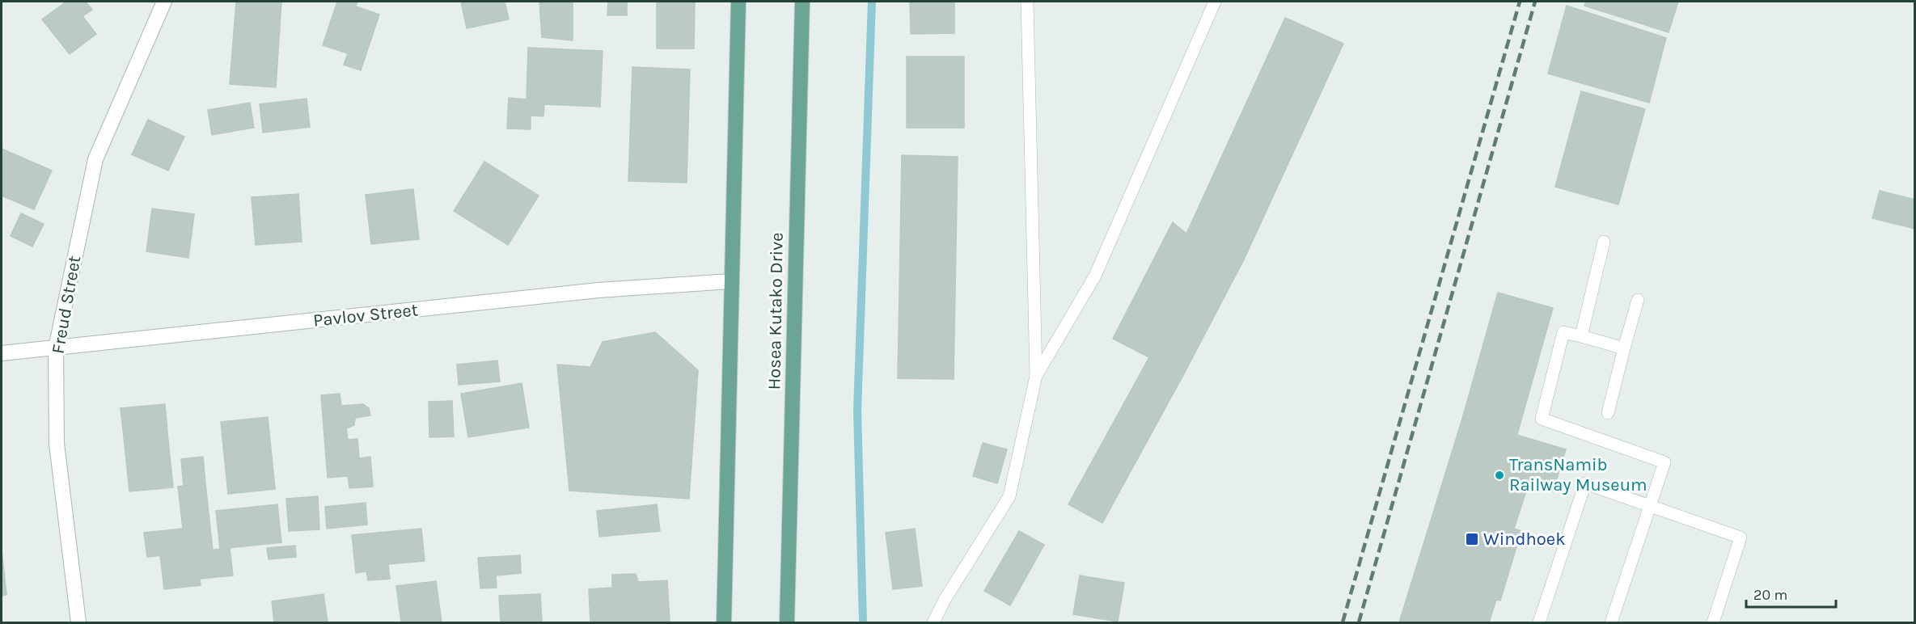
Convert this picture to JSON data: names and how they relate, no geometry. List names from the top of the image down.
{
  "streets": {
    "main road": ["Hosea Kutako Drive"],
    "street": ["Freud Street", "Pavlov Street"]
  },
  "crossings": [
    ["Freud Street", "Pavlov Street"]
  ],
  "places": {
    "other": ["TransNamib Railway Museum"],
    "transit": ["Windhoek"]
  },
  "scale_bar": "20 m"
}
